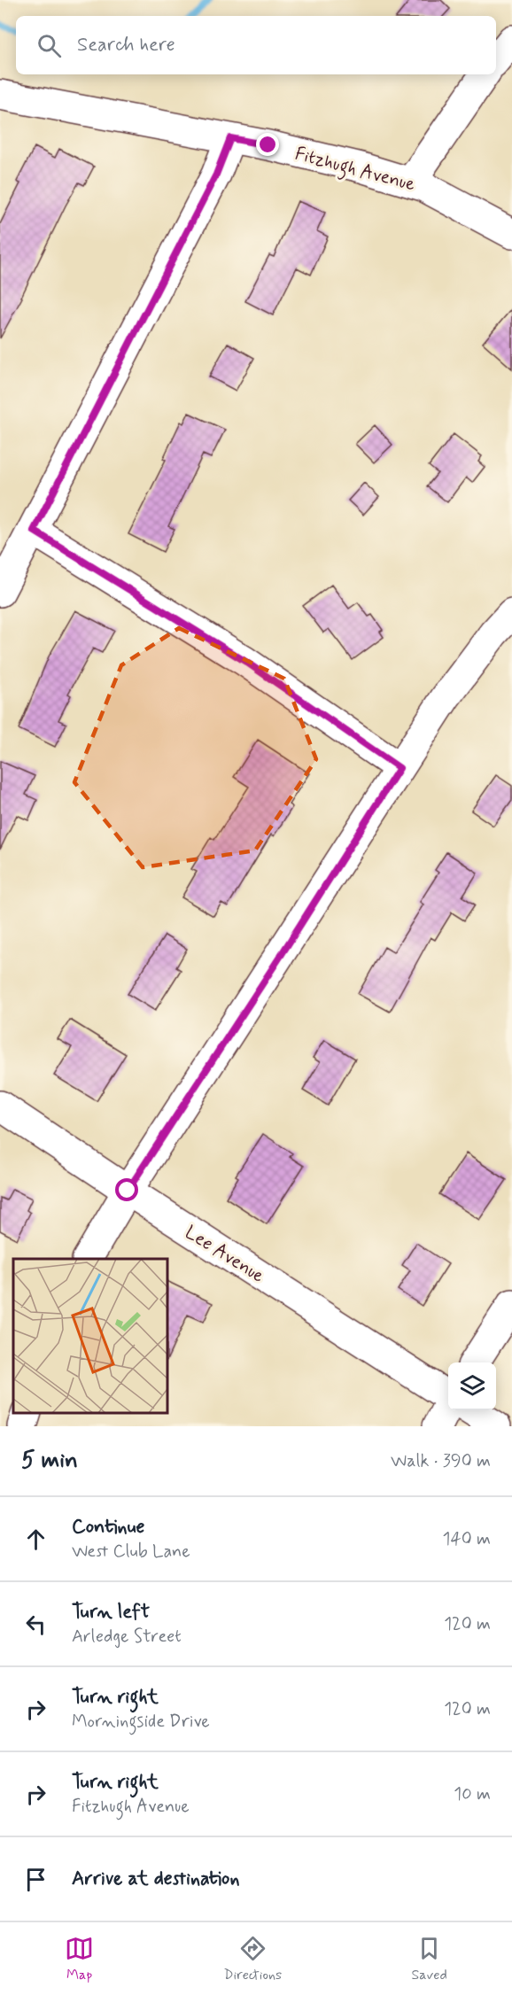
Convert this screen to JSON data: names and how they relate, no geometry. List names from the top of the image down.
{
  "streets": {
    "street": ["Fitzhugh Avenue", "Lee Avenue"]
  },
  "page": {
    "search": "Search here",
    "heading": ["5 min", "Walk · 390 m"],
    "list": [
      ["Continue", "West Club Lane", "140 m"],
      ["Turn left", "Arledge Street", "120 m"],
      ["Turn right", "Morningside Drive", "120 m"],
      ["Turn right", "Fitzhugh Avenue", "10 m"],
      "Arrive at destination"
    ],
    "nav": ["Map", "Directions", "Saved"]
  }
}
